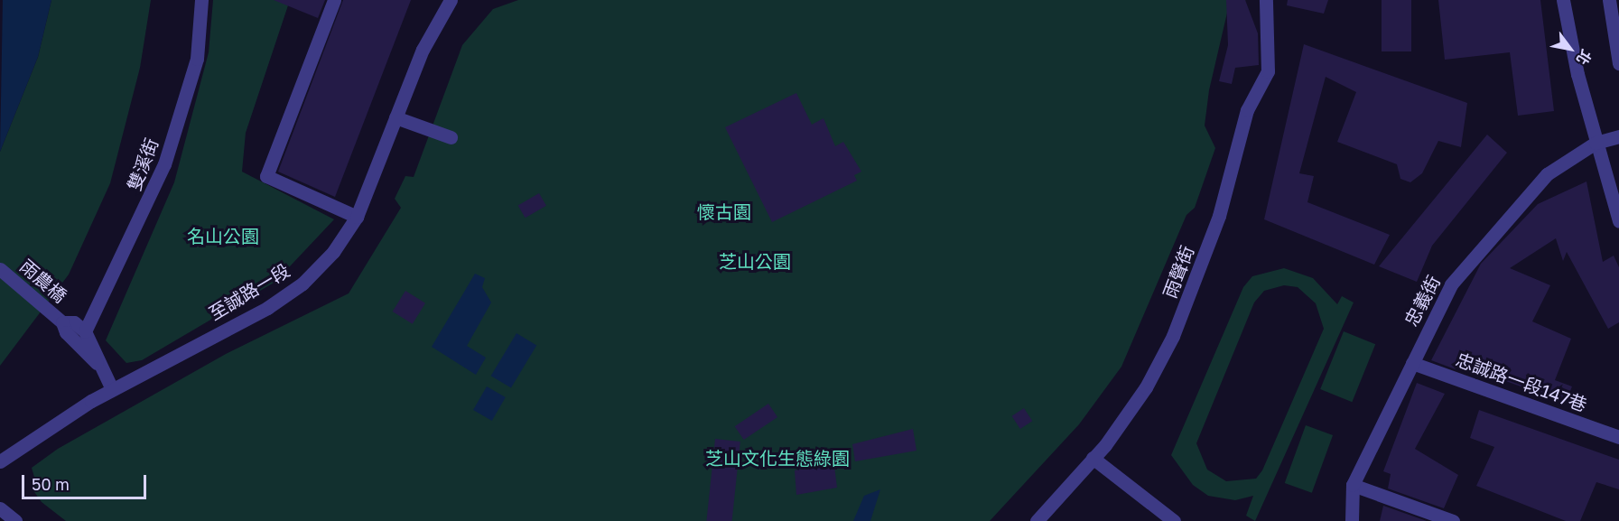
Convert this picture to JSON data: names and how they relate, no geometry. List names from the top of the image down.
{
  "streets": {
    "street": [
      "雙溪街",
      "雨聲街",
      "雨農橋",
      "至誠路一段",
      "忠義街",
      "忠誠路一段147巷"
    ]
  },
  "crossings": [
    ["忠義街", "忠誠路一段147巷"]
  ],
  "parks": [
    "懷古園",
    "名山公園",
    "芝山公園",
    "芝山文化生態綠園"
  ],
  "scale_bar": "50 m",
  "north": "bottom right"
}
